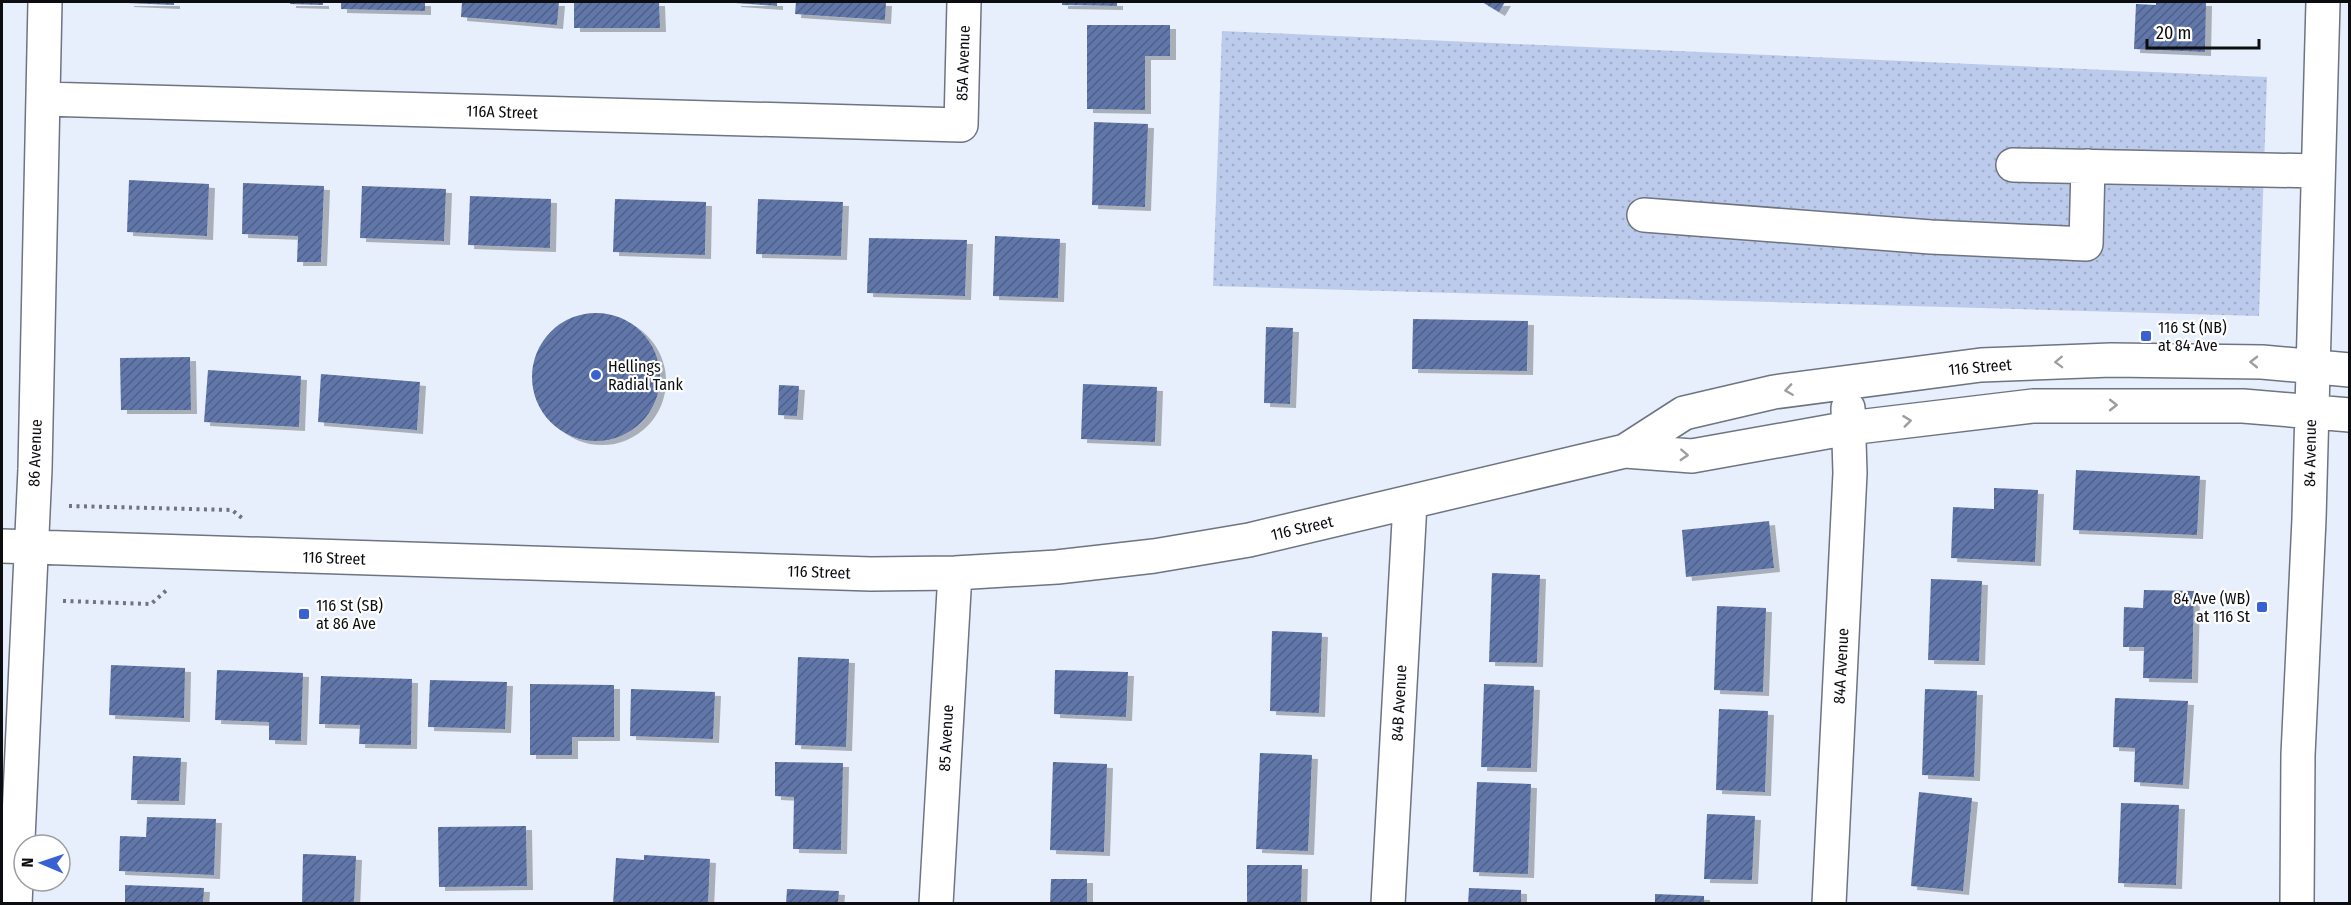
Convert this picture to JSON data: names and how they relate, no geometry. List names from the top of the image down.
{
  "streets": {
    "street": [
      "85A Avenue",
      "116A Street",
      "116 Street",
      "86 Avenue",
      "84 Avenue",
      "84A Avenue",
      "84B Avenue",
      "85 Avenue"
    ]
  },
  "crossings": [
    ["85A Avenue", "116A Street"],
    ["116A Street", "86 Avenue"],
    ["116 Street", "86 Avenue"],
    ["116 Street", "84 Avenue"],
    ["116 Street", "84A Avenue"],
    ["116 Street", "84B Avenue"],
    ["116 Street", "85 Avenue"]
  ],
  "places": {
    "transit": ["116 St (NB) at 84 Ave", "84 Ave (WB) at 116 St", "116 St (SB) at 86 Ave"],
    "other": ["Hellings Radial Tank"]
  },
  "scale_bar": "20 m",
  "north": "left"
}
